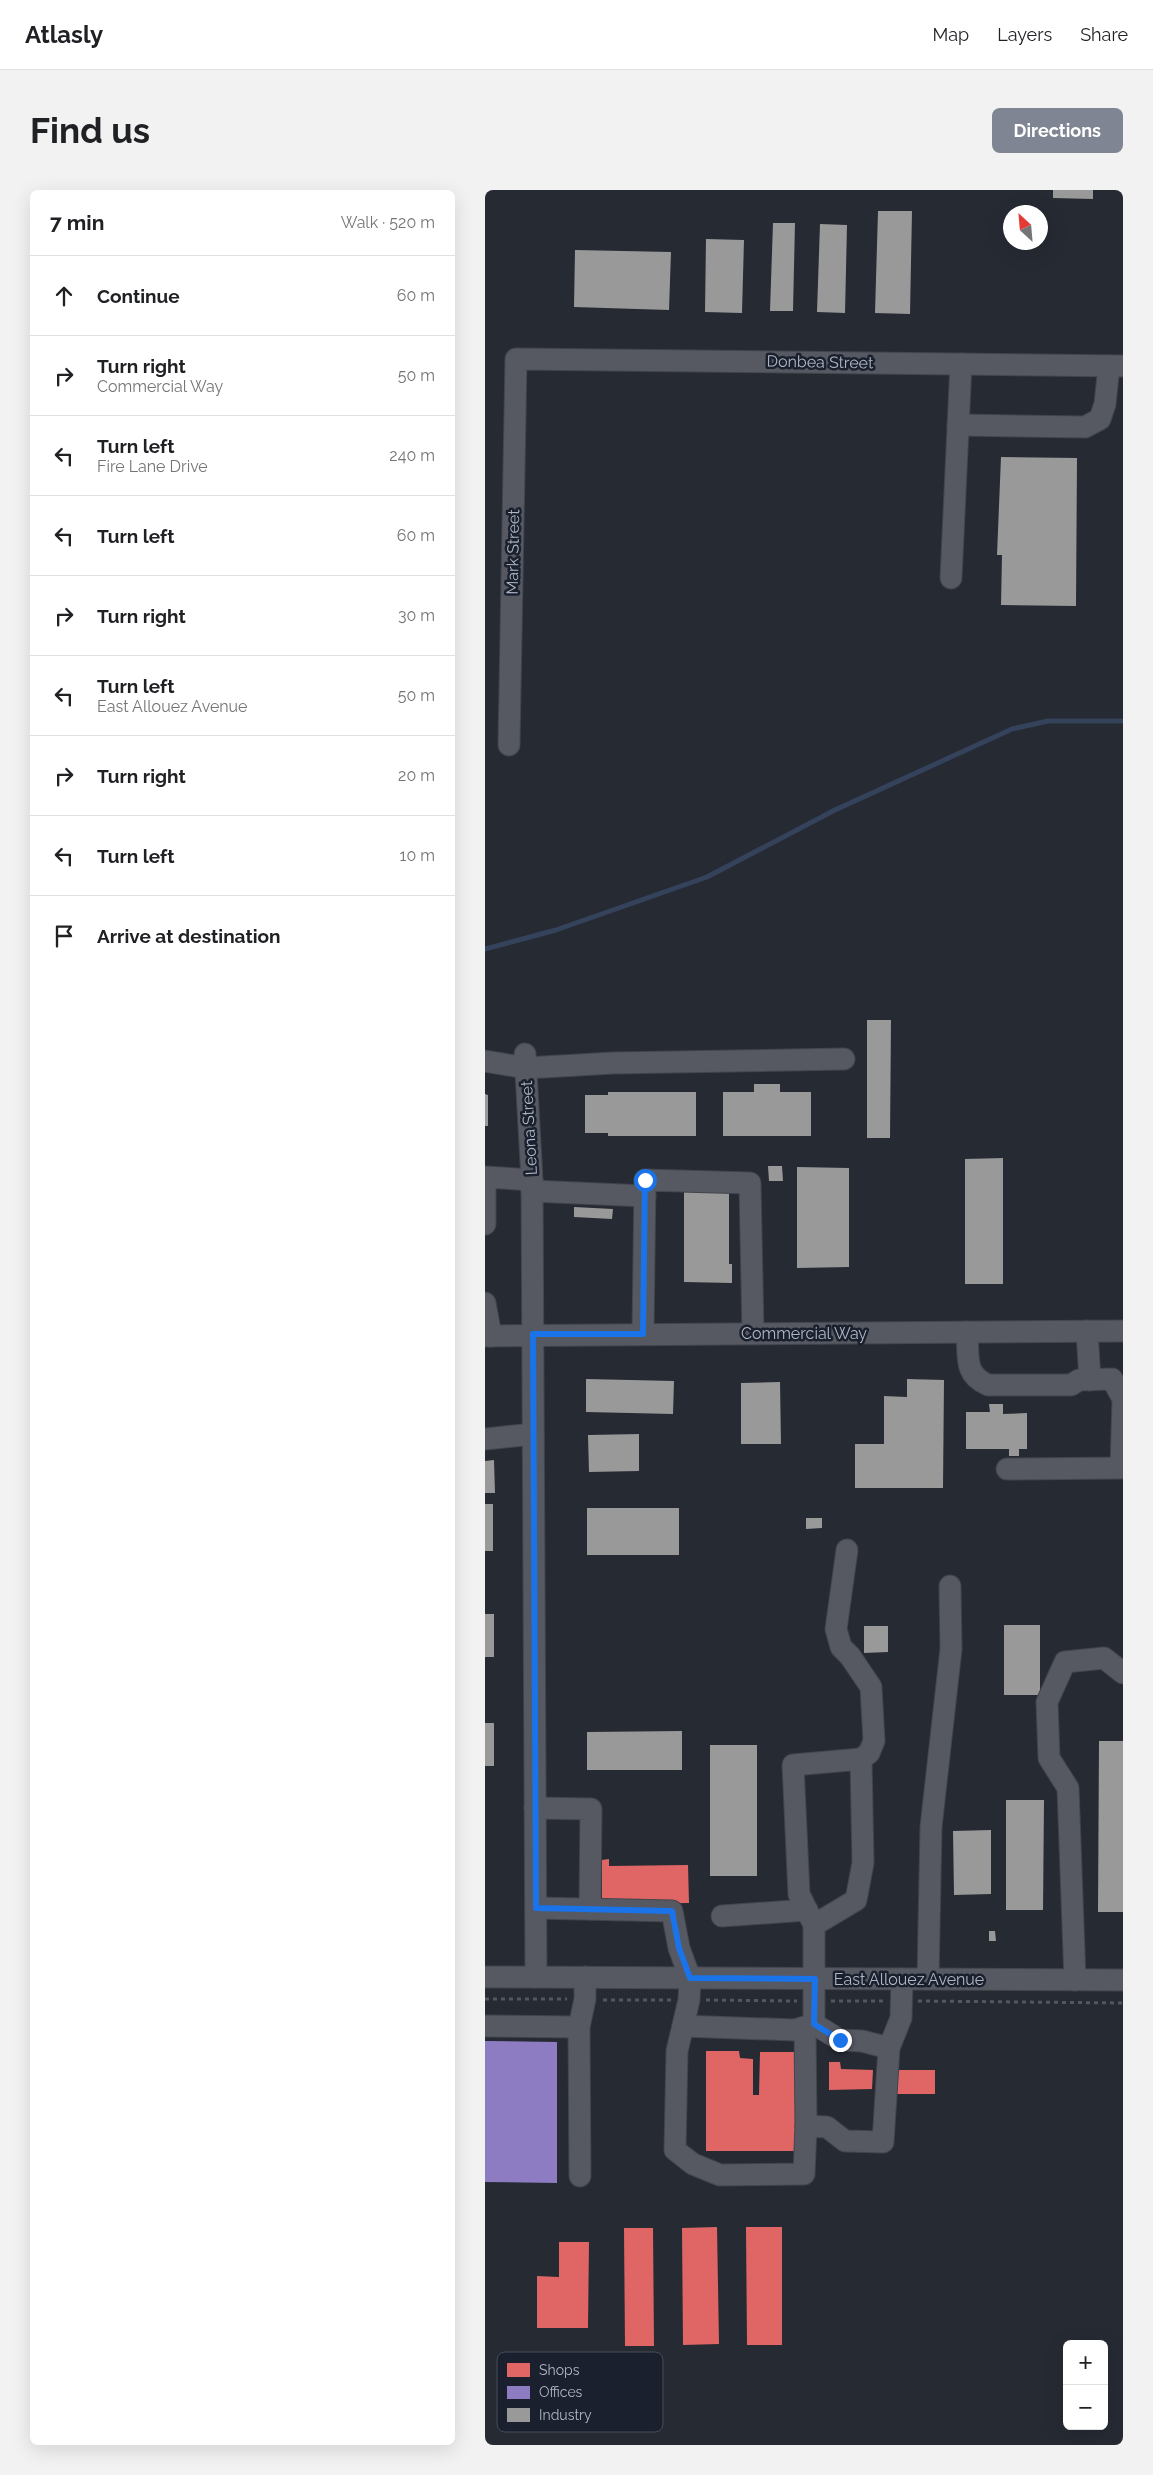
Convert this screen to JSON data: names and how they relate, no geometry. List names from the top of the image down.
{
  "streets": {
    "street": [
      "Donbea Street",
      "Mark Street",
      "Leona Street",
      "Commercial Way",
      "East Allouez Avenue"
    ]
  },
  "crossings": [
    ["Donbea Street", "Mark Street"],
    ["Leona Street", "Commercial Way"],
    ["Leona Street", "East Allouez Avenue"]
  ],
  "legend": ["Shops", "Offices", "Industry"],
  "north": "top left",
  "page": {
    "header": "Atlasly",
    "nav": ["Map", "Layers", "Share"],
    "buttons": "Directions",
    "title": "Find us",
    "heading": ["7 min", "Walk · 520 m"],
    "list": [
      ["Continue", "60 m"],
      ["Turn right", "Commercial Way", "50 m"],
      ["Turn left", "Fire Lane Drive", "240 m"],
      ["Turn left", "60 m"],
      ["Turn right", "30 m"],
      ["Turn left", "East Allouez Avenue", "50 m"],
      ["Turn right", "20 m"],
      ["Turn left", "10 m"],
      "Arrive at destination"
    ],
    "map_buttons": ["+", "−"]
  }
}
